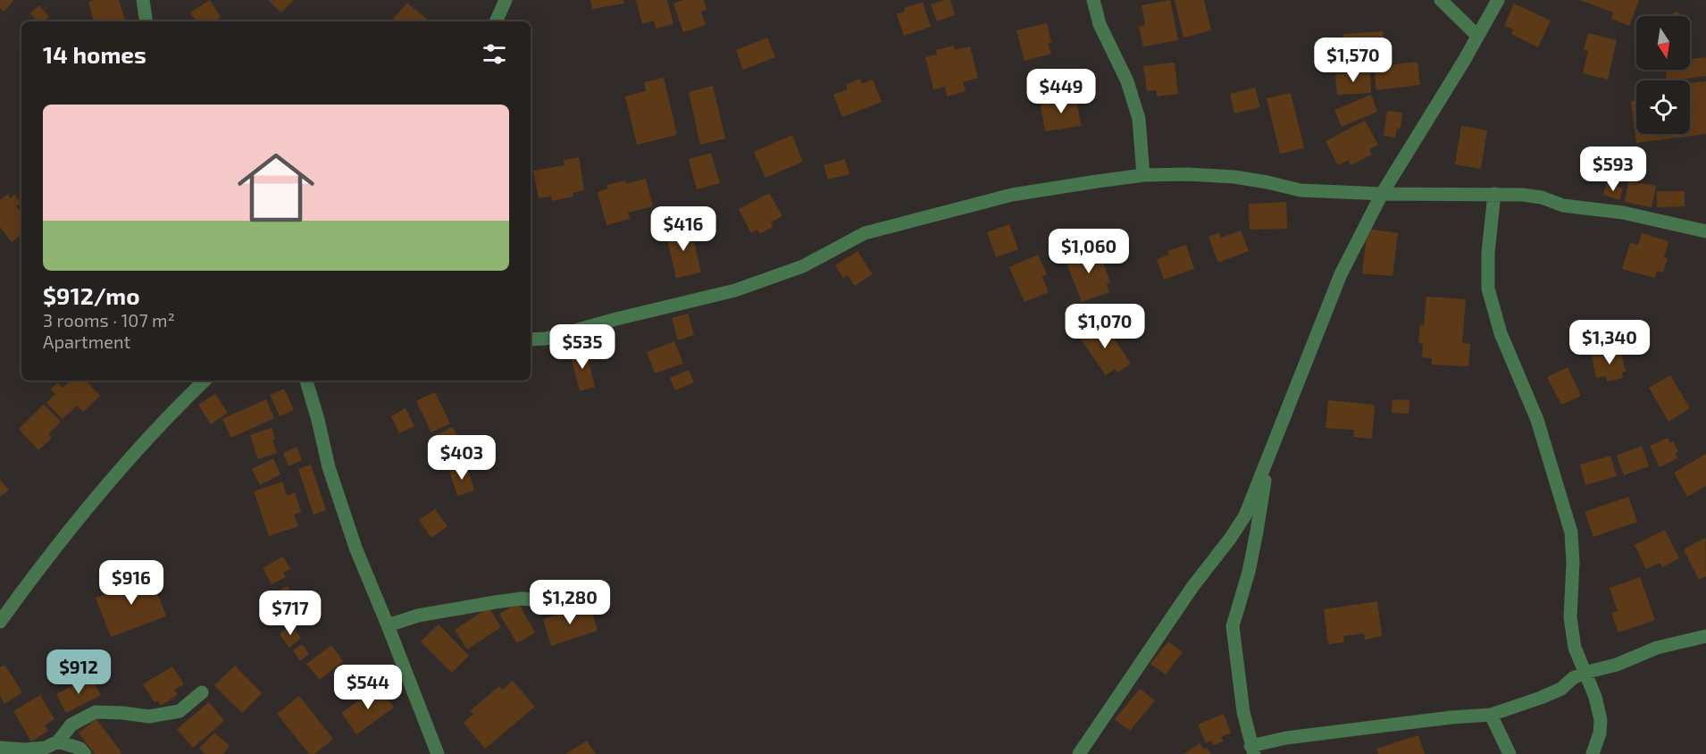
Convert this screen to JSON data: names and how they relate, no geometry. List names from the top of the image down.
{
  "north": "bottom",
  "page": {
    "heading": "14 homes",
    "price": [
      "$1,570",
      "$449",
      "$593",
      "$416",
      "$1,060",
      "$1,070",
      "$1,340",
      "$535",
      "$403",
      "$916",
      "$1,280",
      "$717",
      "$912",
      "$544"
    ],
    "list": [
      {
        "name": "$912/mo",
        "note": "3 rooms · 107 m² · Apartment"
      }
    ]
  }
}
